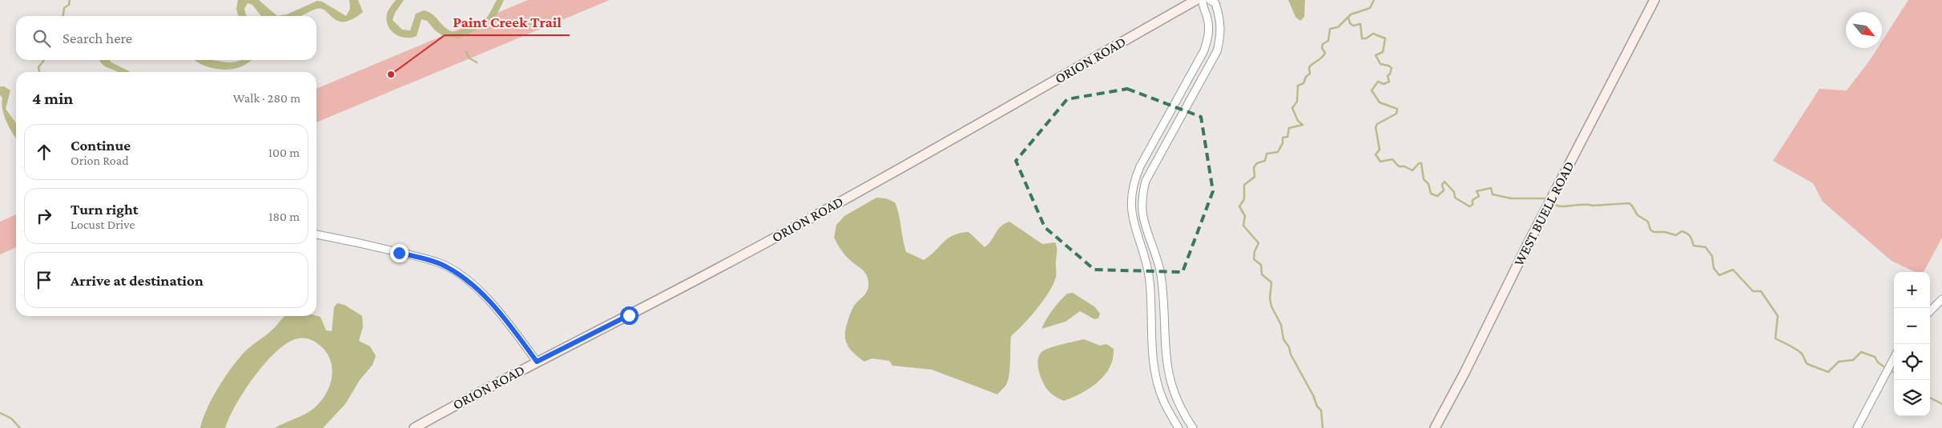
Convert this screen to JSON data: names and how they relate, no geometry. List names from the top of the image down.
{
  "streets": {
    "main road": ["ORION ROAD", "WEST BUELL ROAD"]
  },
  "places": ["Paint Creek Trail"],
  "north": "bottom right",
  "page": {
    "search": "Search here",
    "heading": ["4 min", "Walk · 280 m"],
    "list": [
      ["Continue", "Orion Road", "100 m"],
      ["Turn right", "Locust Drive", "180 m"],
      "Arrive at destination"
    ],
    "map_buttons": ["+", "−"]
  }
}
